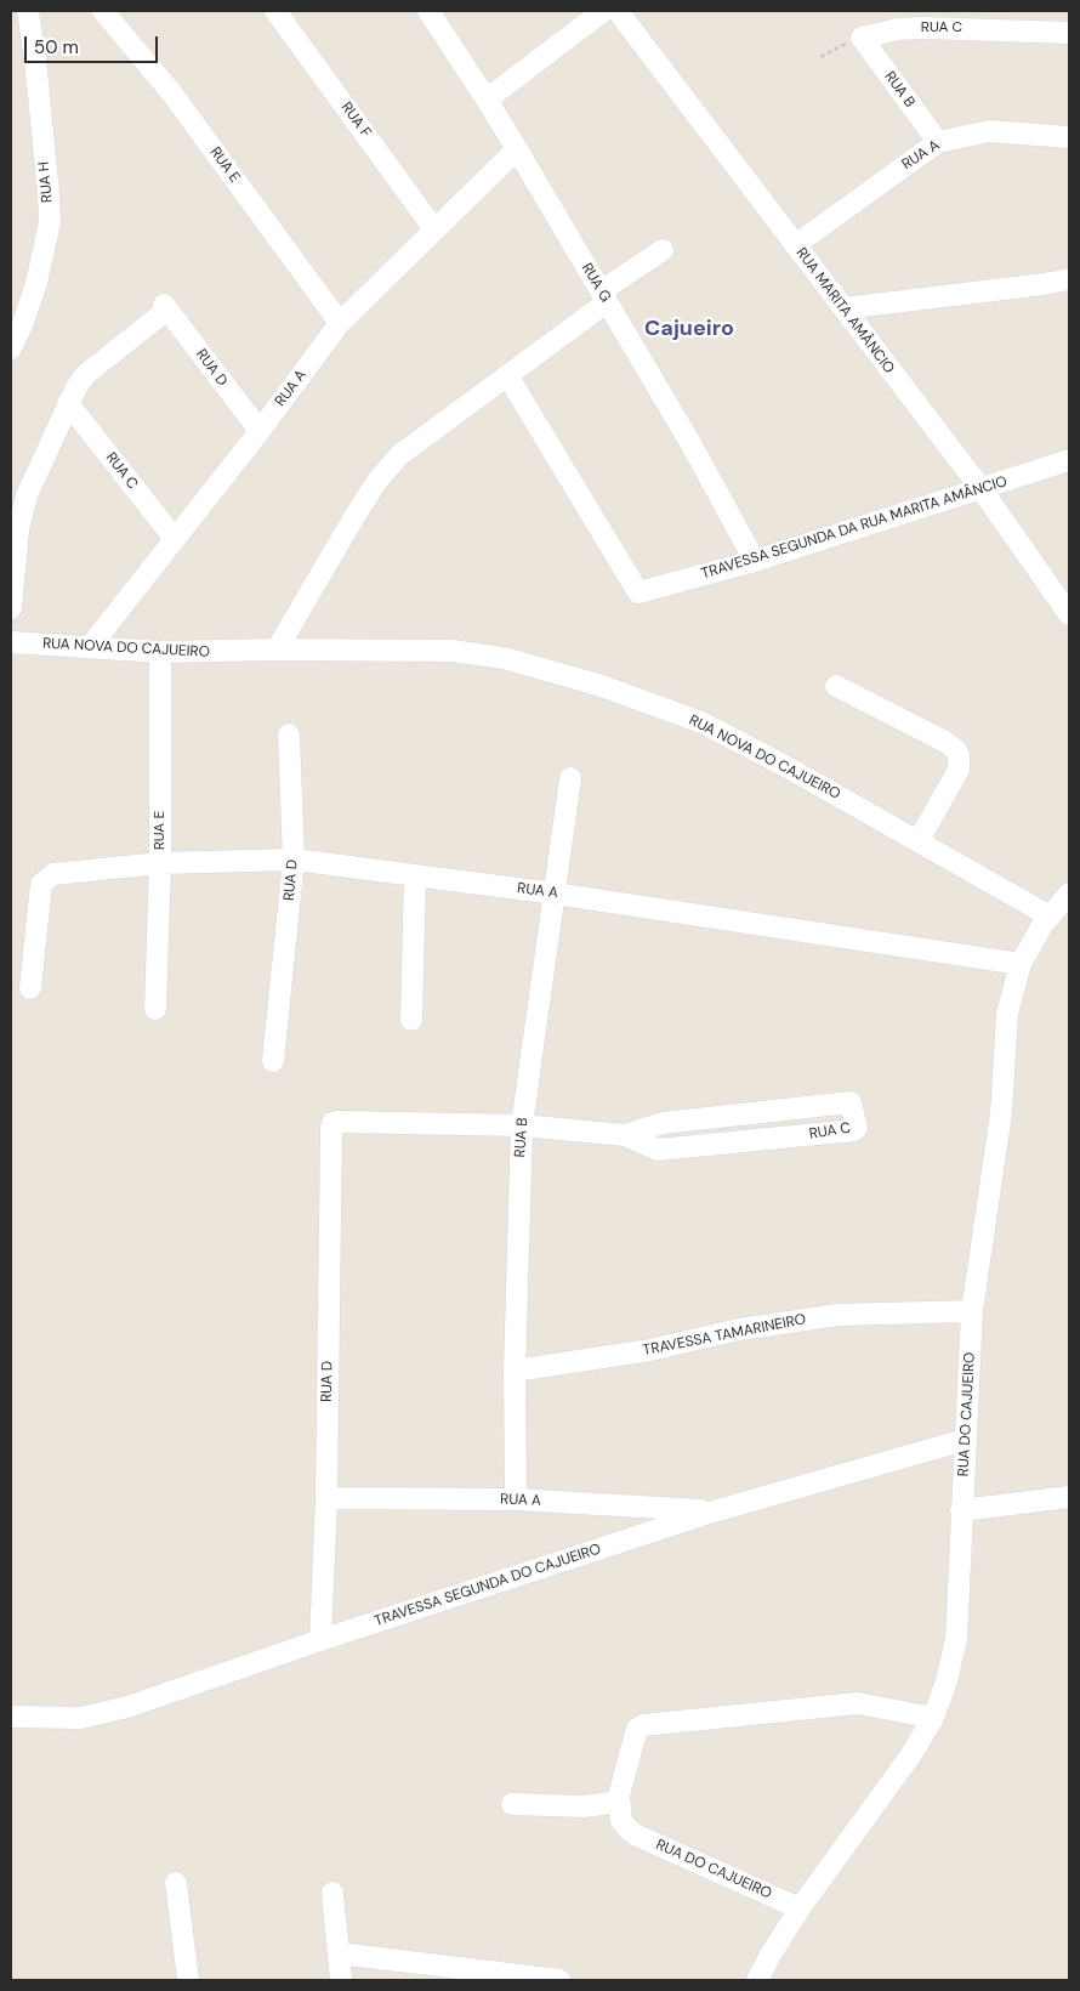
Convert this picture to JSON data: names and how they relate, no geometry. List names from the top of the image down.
{
  "streets": {
    "street": [
      "RUA C",
      "RUA B",
      "RUA F",
      "RUA A",
      "RUA E",
      "RUA H",
      "RUA G",
      "RUA MARITA AMÂNCIO",
      "RUA D",
      "TRAVESSA SEGUNDA DA RUA MARITA AMÂNCIO",
      "RUA NOVA DO CAJUEIRO",
      "TRAVESSA TAMARINEIRO",
      "RUA DO CAJUEIRO",
      "TRAVESSA SEGUNDA DO CAJUEIRO"
    ]
  },
  "crossings": [
    ["RUA C", "RUA B"],
    ["RUA C", "RUA A"],
    ["RUA C", "RUA D"],
    ["RUA B", "RUA A"],
    ["RUA B", "TRAVESSA TAMARINEIRO"],
    ["RUA F", "RUA A"],
    ["RUA A", "RUA E"],
    ["RUA A", "RUA G"],
    ["RUA A", "RUA MARITA AMÂNCIO"],
    ["RUA A", "RUA D"],
    ["RUA A", "RUA NOVA DO CAJUEIRO"],
    ["RUA A", "RUA DO CAJUEIRO"],
    ["RUA A", "TRAVESSA SEGUNDA DO CAJUEIRO"],
    ["RUA E", "RUA NOVA DO CAJUEIRO"],
    ["RUA G", "TRAVESSA SEGUNDA DA RUA MARITA AMÂNCIO"],
    ["RUA MARITA AMÂNCIO", "TRAVESSA SEGUNDA DA RUA MARITA AMÂNCIO"],
    ["RUA D", "TRAVESSA SEGUNDA DO CAJUEIRO"],
    ["RUA NOVA DO CAJUEIRO", "RUA DO CAJUEIRO"],
    ["TRAVESSA TAMARINEIRO", "RUA DO CAJUEIRO"],
    ["RUA DO CAJUEIRO", "TRAVESSA SEGUNDA DO CAJUEIRO"]
  ],
  "districts": ["Cajueiro"],
  "scale_bar": "50 m"
}
